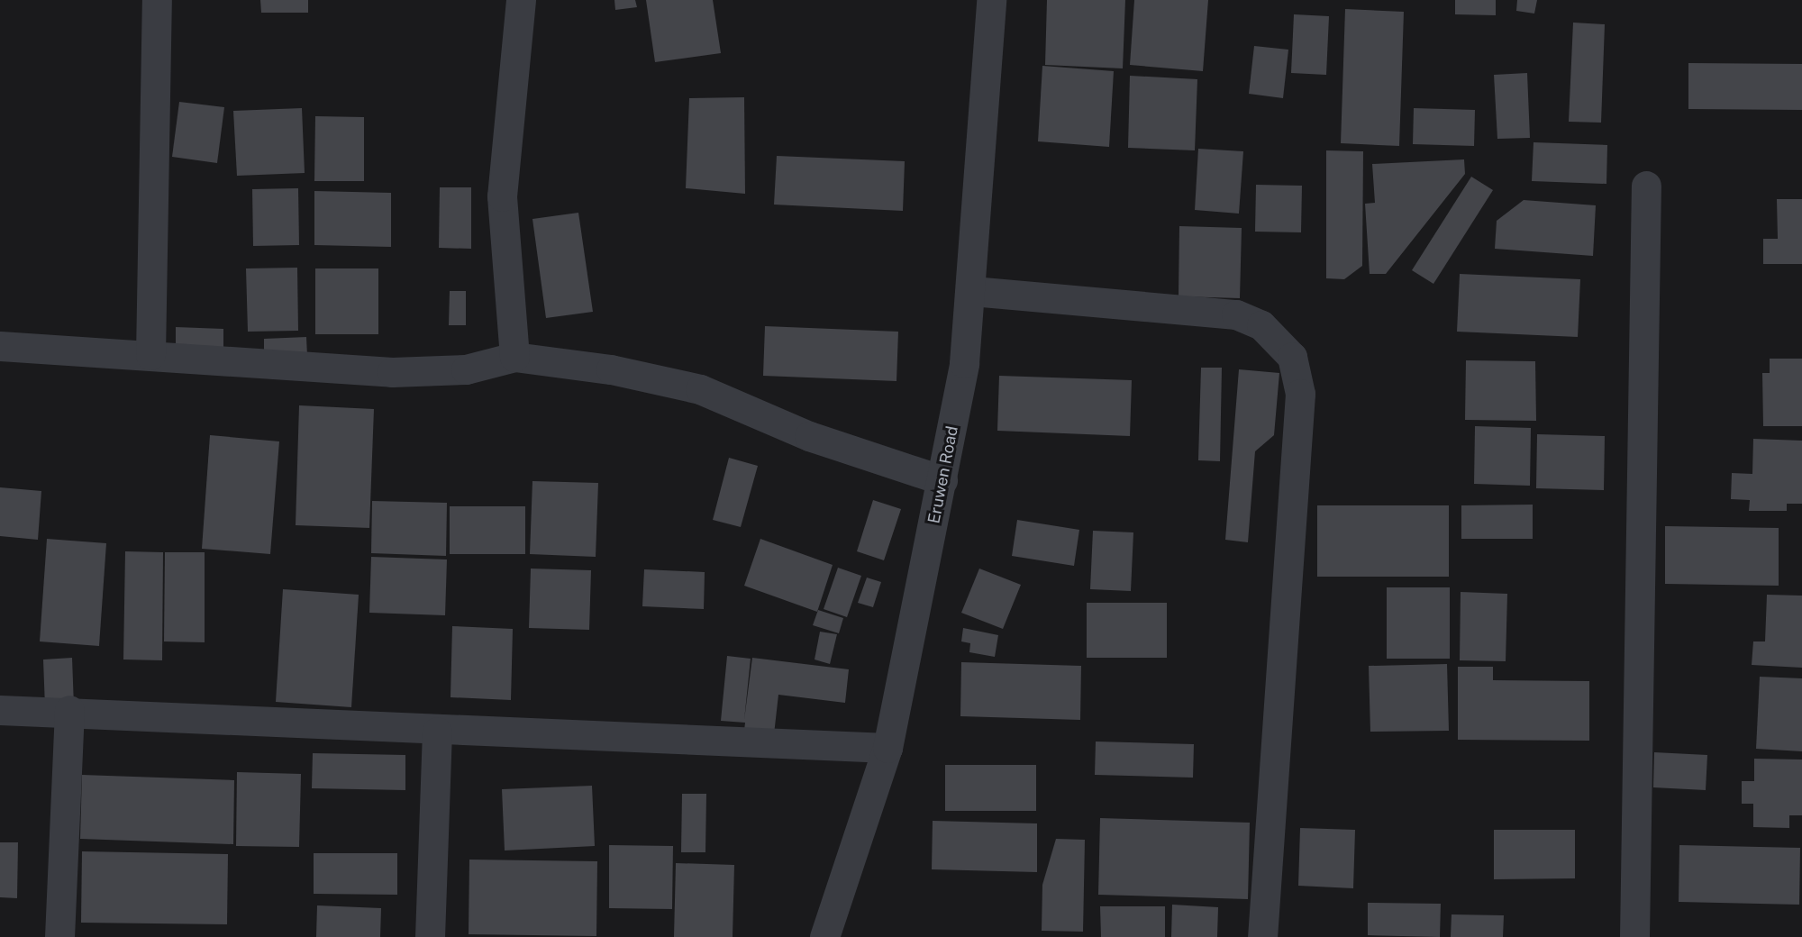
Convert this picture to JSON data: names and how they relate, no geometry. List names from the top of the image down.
{
  "streets": {
    "street": ["Eruwen Road"]
  }
}
